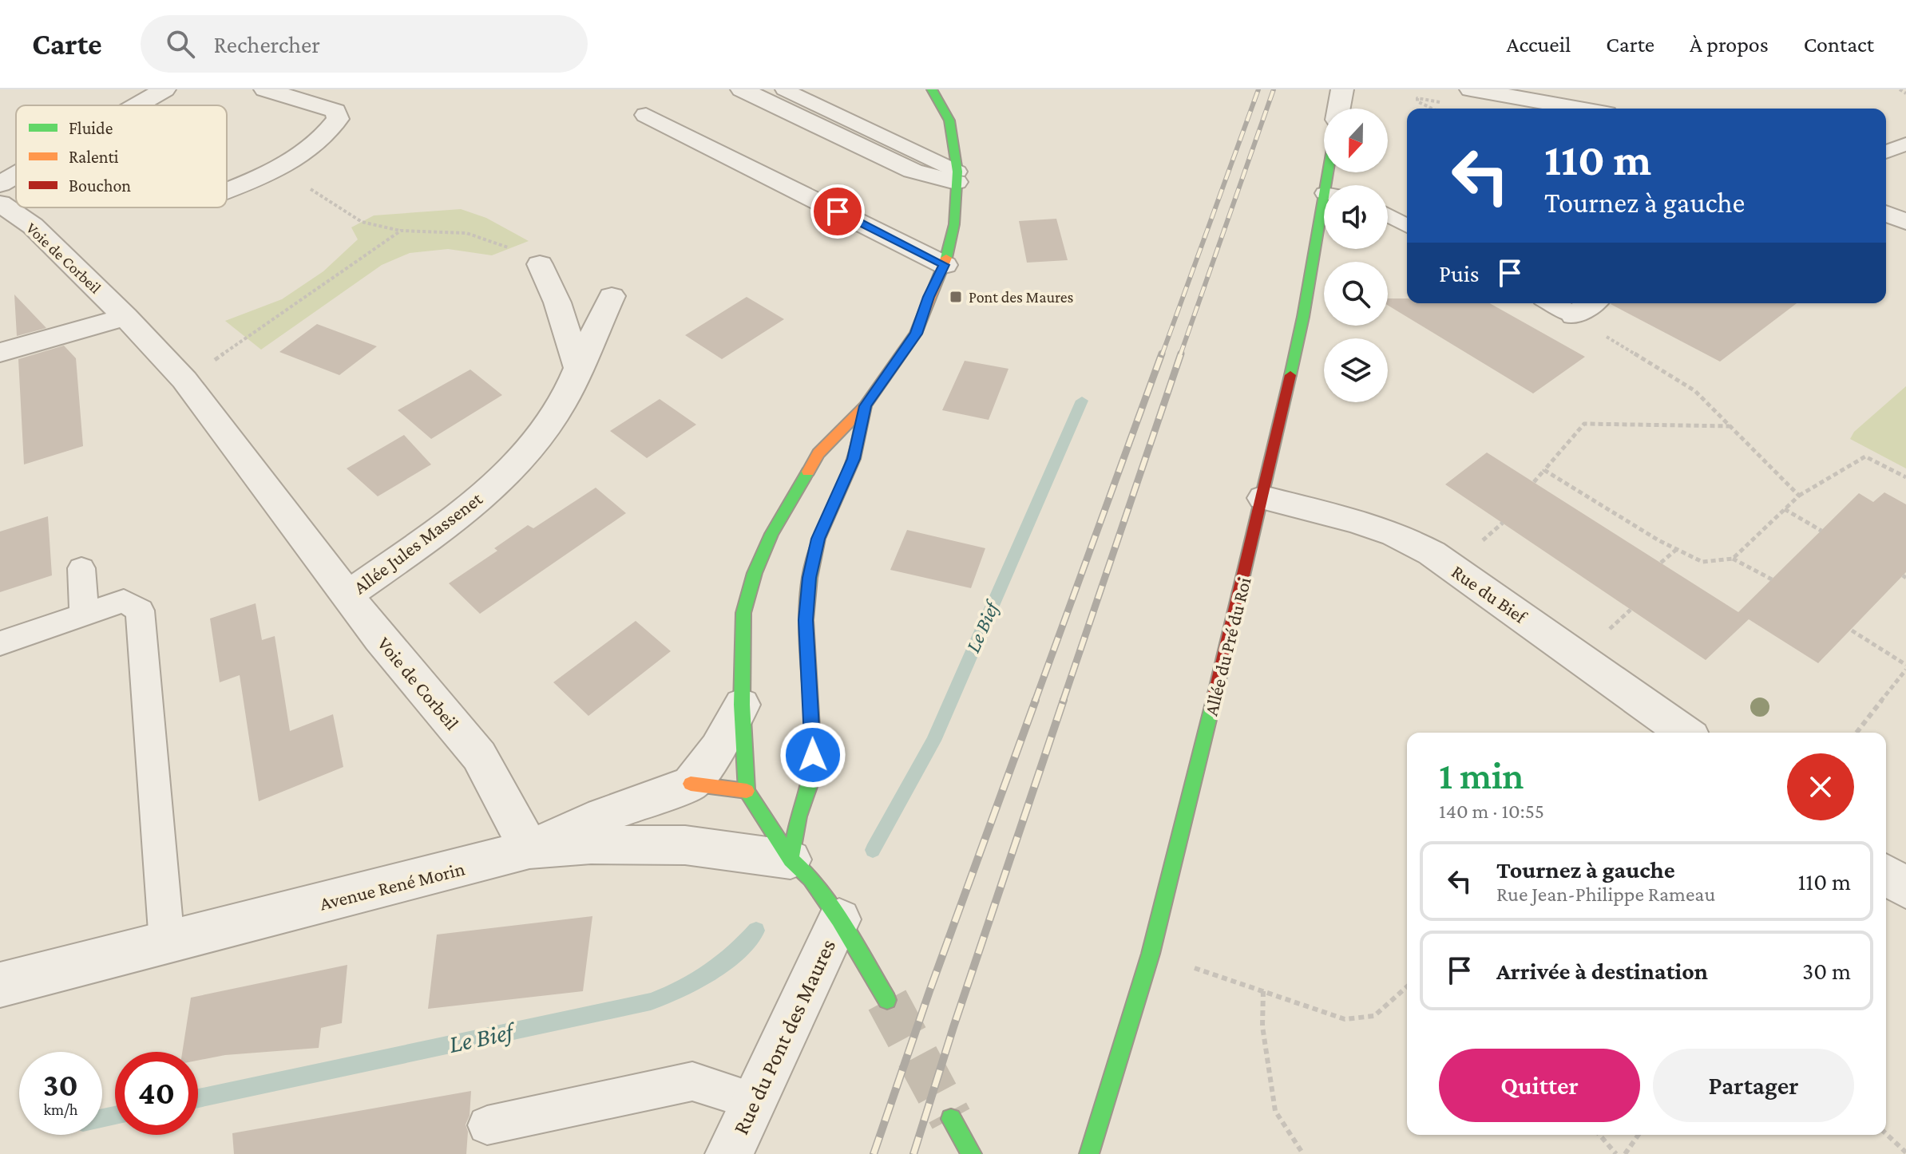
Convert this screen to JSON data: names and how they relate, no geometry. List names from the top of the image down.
{
  "streets": {
    "street": [
      "Voie de Corbeil",
      "Allée Jules Massenet",
      "Rue du Bief",
      "Allée du Pré du Roi",
      "Avenue René Morin",
      "Rue du Pont des Maures"
    ]
  },
  "crossings": [
    ["Voie de Corbeil", "Allée Jules Massenet"],
    ["Voie de Corbeil", "Avenue René Morin"],
    ["Rue du Bief", "Allée du Pré du Roi"]
  ],
  "water": ["Le Bief"],
  "places": {
    "transit": ["Pont des Maures"]
  },
  "legend": ["Fluide", "Ralenti", "Bouchon"],
  "north": "bottom",
  "page": {
    "header": "Carte",
    "search": "Rechercher",
    "nav": [
      "Accueil",
      "Carte",
      "À propos",
      "Contact"
    ],
    "turn": ["110 m", "Tournez à gauche"],
    "then": "Puis",
    "heading": ["1 min", "140 m · 10:55"],
    "list": [
      {
        "name": "Tournez à gauche",
        "note": "Rue Jean-Philippe Rameau",
        "value": "110 m"
      },
      {
        "name": "Arrivée à destination",
        "value": "30 m"
      }
    ],
    "buttons": ["Quitter", "Partager"],
    "speed": "30 km/h",
    "limit": "40"
  }
}
